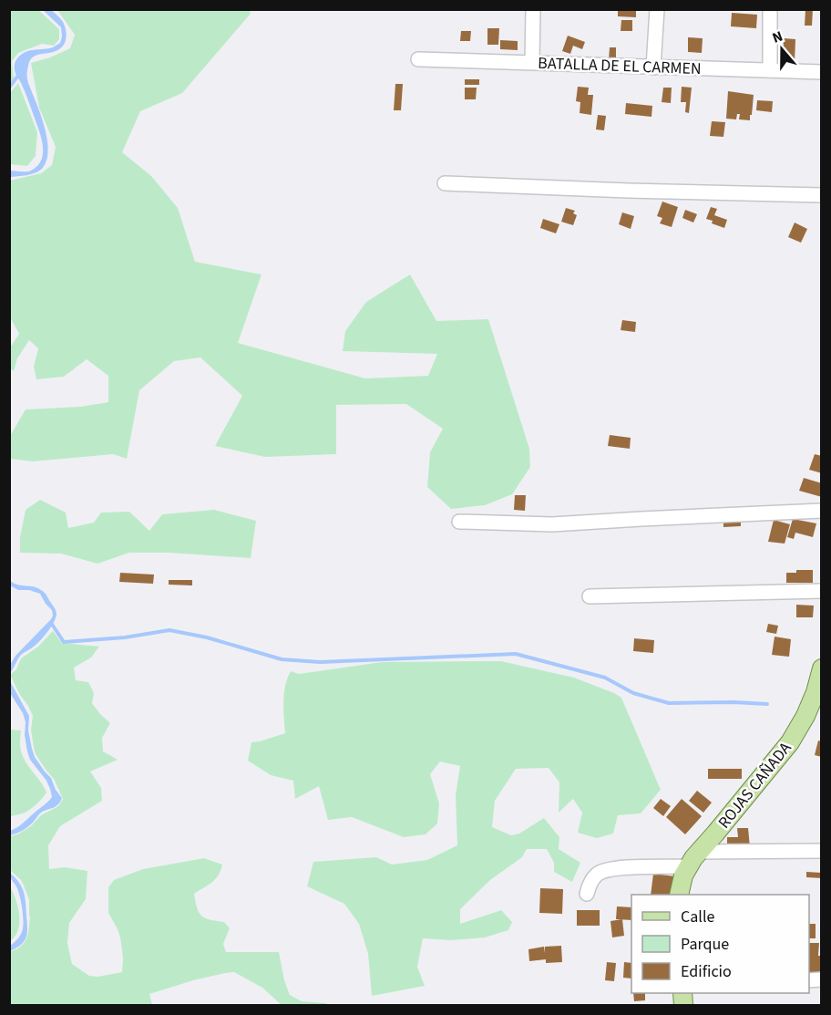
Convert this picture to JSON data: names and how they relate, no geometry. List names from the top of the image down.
{
  "streets": {
    "main road": ["ROJAS CAÑADA"],
    "street": ["BATALLA DE EL CARMEN"]
  },
  "legend": ["Calle", "Parque", "Edificio"],
  "north": "top"
}
